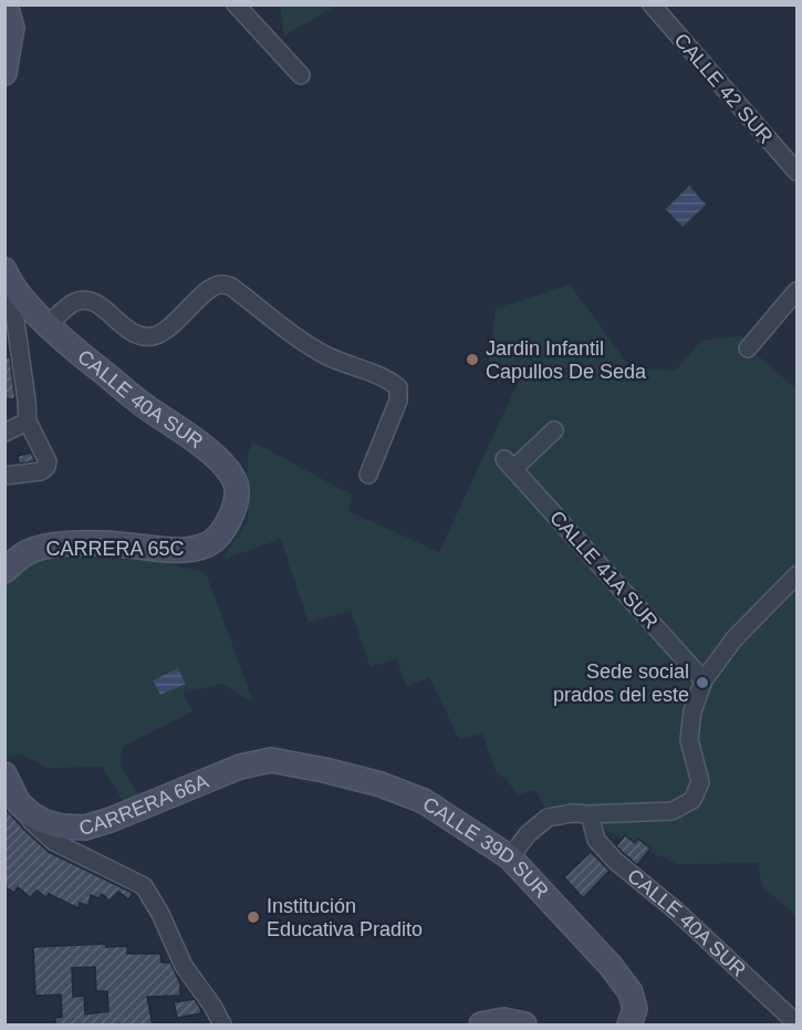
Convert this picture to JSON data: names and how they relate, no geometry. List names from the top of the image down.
{
  "streets": {
    "main road": [
      "CALLE 40A SUR",
      "CARRERA 65C",
      "CARRERA 66A",
      "CALLE 39D SUR"
    ],
    "street": ["CALLE 42 SUR", "CALLE 41A SUR"]
  },
  "crossings": [
    ["CALLE 40A SUR", "CARRERA 65C"],
    ["CARRERA 66A", "CALLE 39D SUR"]
  ],
  "places": ["Jardin Infantil Capullos De Seda", "Sede social prados del este", "Institución Educativa Pradito"]
}
